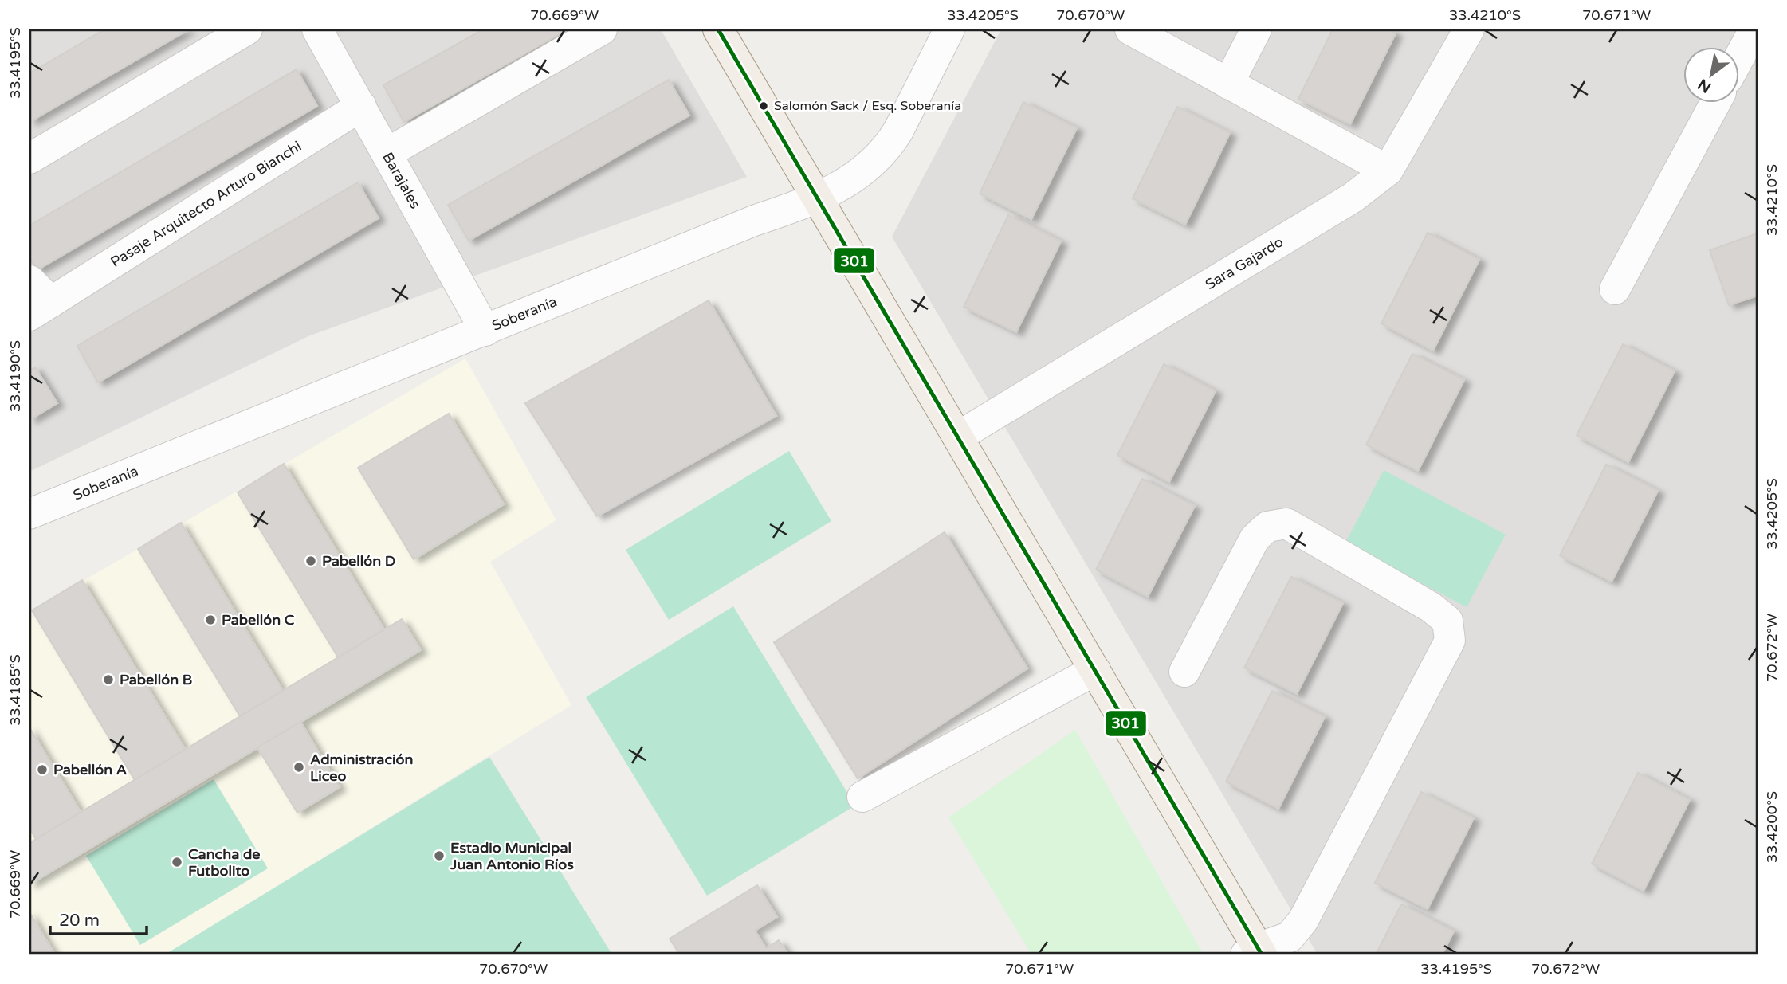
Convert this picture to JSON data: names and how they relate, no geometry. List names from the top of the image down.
{
  "streets": {
    "street": [
      "Barajales",
      "Pasaje Arquitecto Arturo Bianchi",
      "Sara Gajardo",
      "Soberanía"
    ]
  },
  "crossings": [
    ["Barajales", "Pasaje Arquitecto Arturo Bianchi"],
    ["Barajales", "Soberanía"]
  ],
  "places": [
    "Salomón Sack / Esq. Soberanía",
    "Pabellón D",
    "Pabellón C",
    "Pabellón B",
    "Administración Liceo",
    "Pabellón A",
    "Estadio Municipal Juan Antonio Ríos",
    "Cancha de Futbolito"
  ],
  "lines": ["transit line 301"],
  "scale_bar": "20 m",
  "north": "bottom left",
  "coordinates": [
    "70.669°W",
    "33.4205°S",
    "70.670°W",
    "33.4210°S",
    "70.671°W",
    "33.4195°S",
    "33.4190°S",
    "70.672°W",
    "33.4185°S",
    "33.4200°S"
  ]
}
